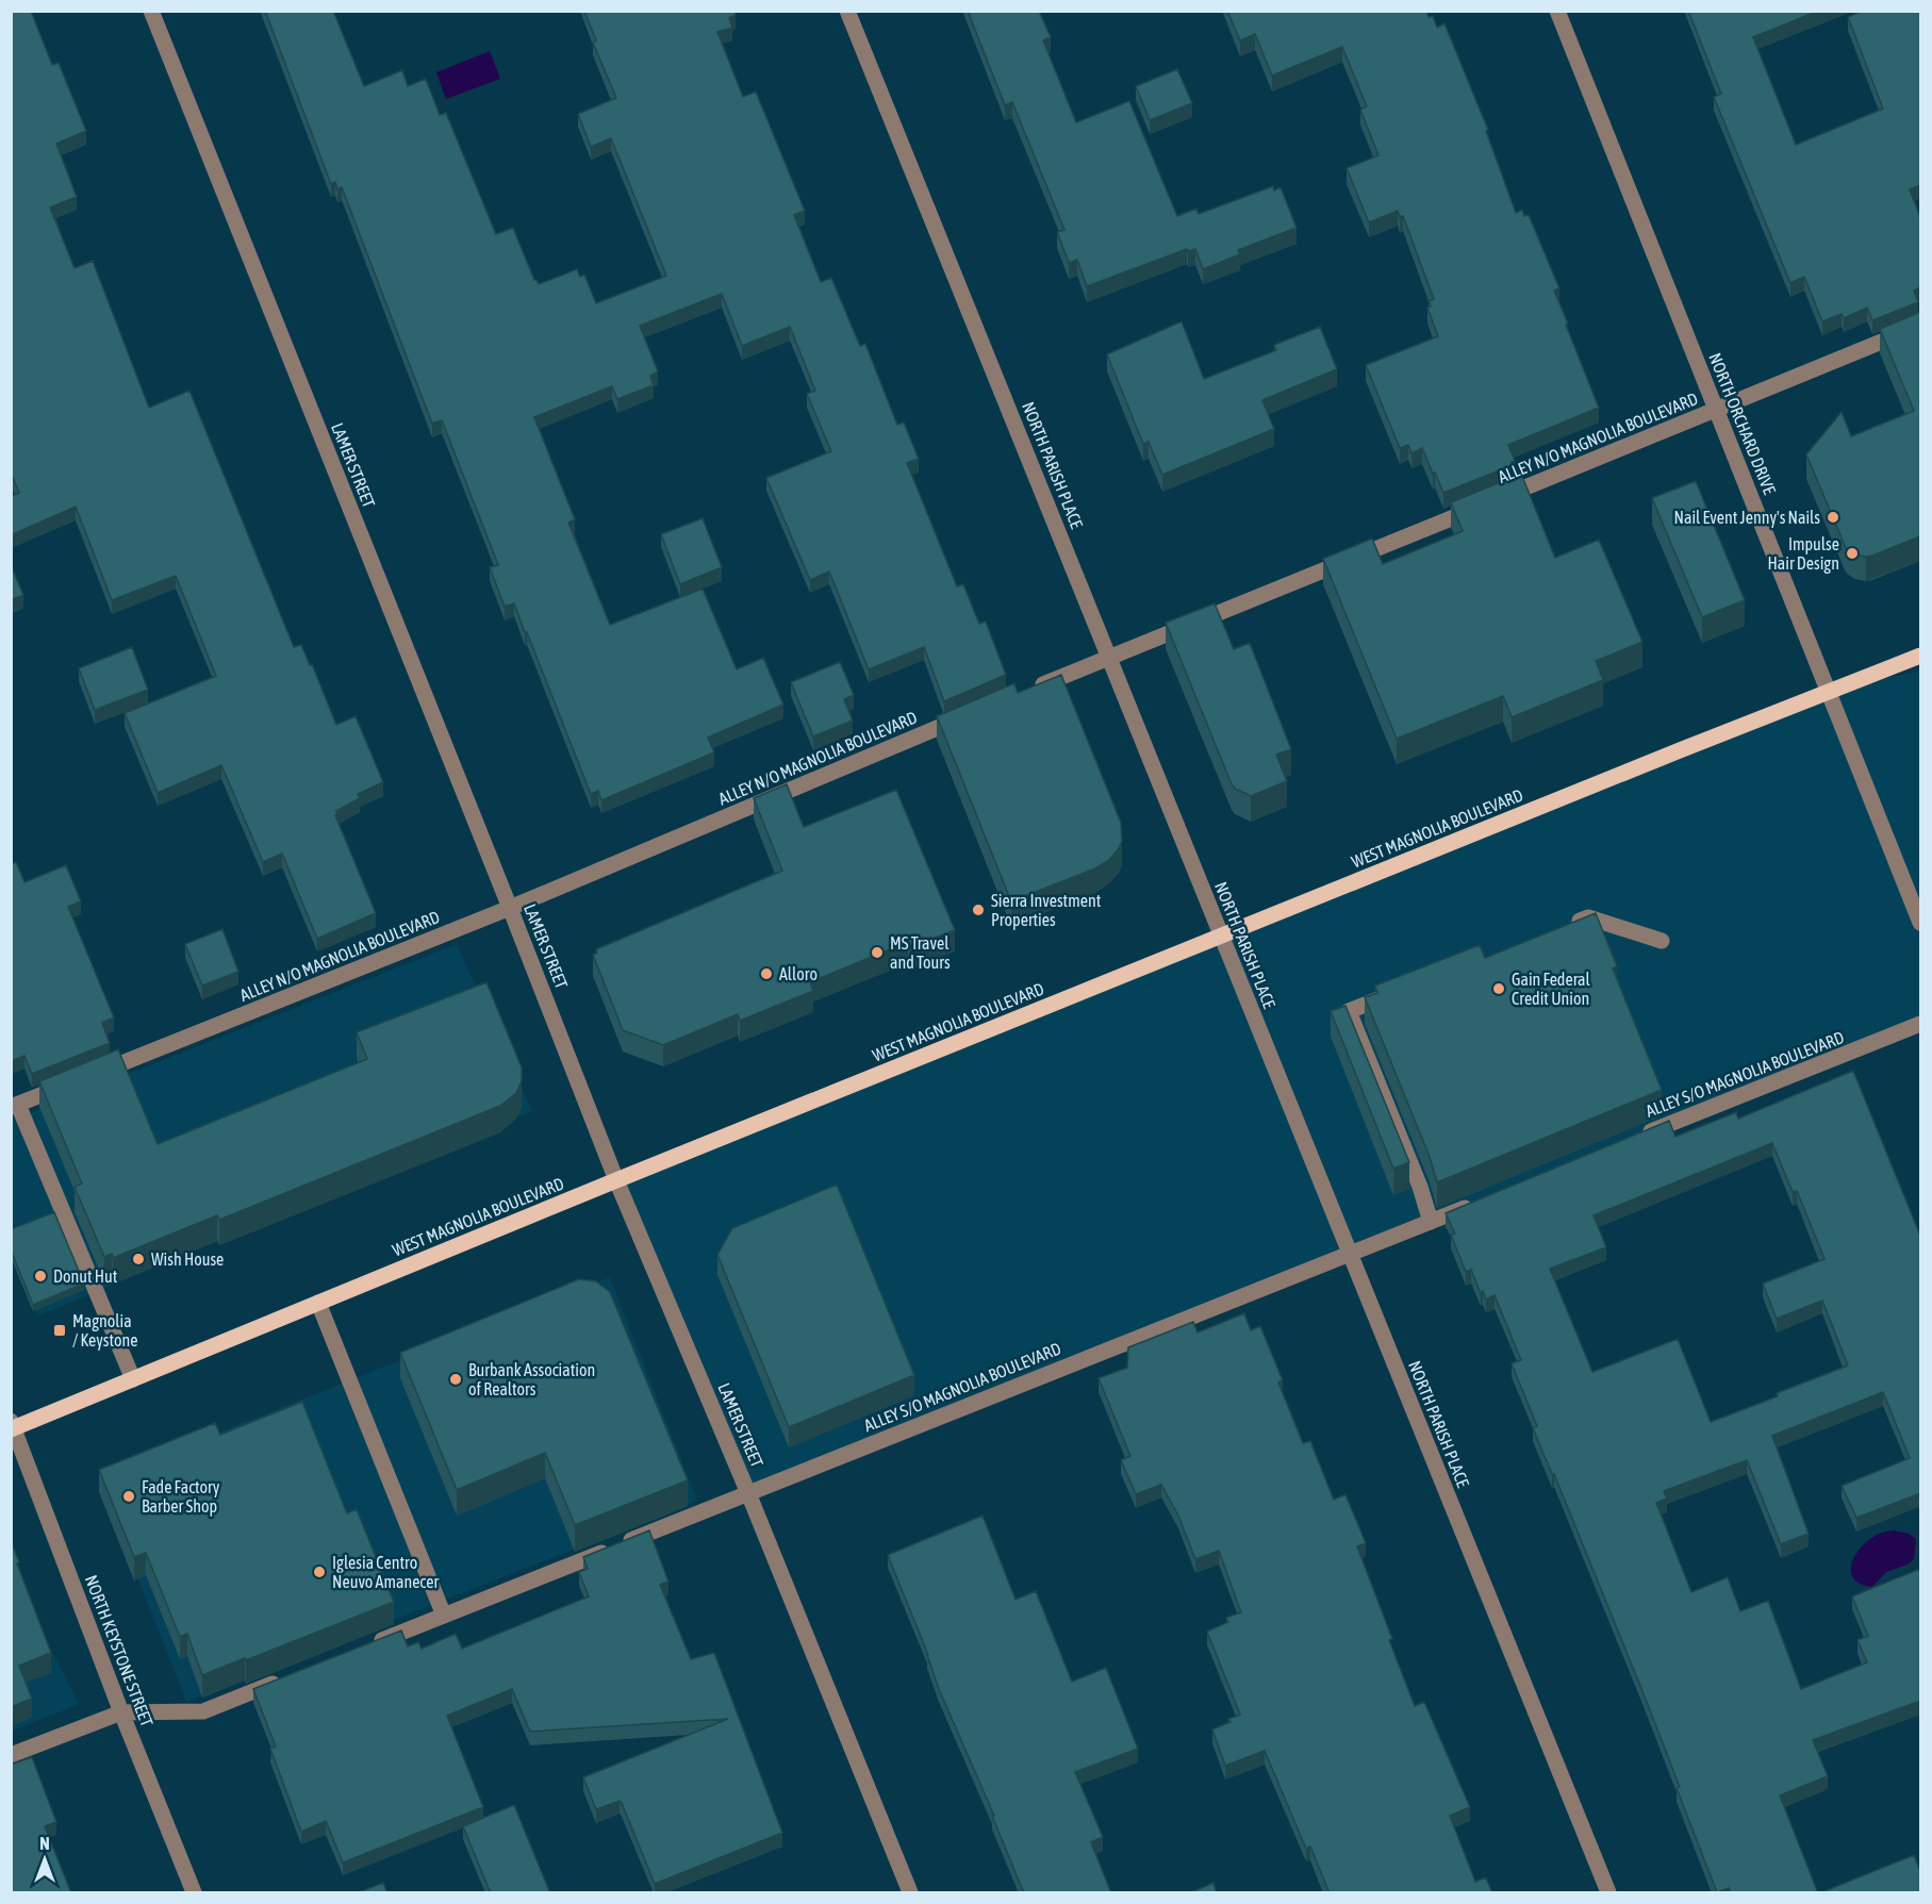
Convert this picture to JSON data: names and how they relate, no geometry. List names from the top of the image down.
{
  "streets": {
    "main road": ["WEST MAGNOLIA BOULEVARD"],
    "street": [
      "NORTH ORCHARD DRIVE",
      "ALLEY N/O MAGNOLIA BOULEVARD",
      "LAMER STREET",
      "NORTH PARISH PLACE",
      "ALLEY S/O MAGNOLIA BOULEVARD",
      "NORTH KEYSTONE STREET"
    ]
  },
  "crossings": [
    ["NORTH ORCHARD DRIVE", "ALLEY N/O MAGNOLIA BOULEVARD"],
    ["NORTH ORCHARD DRIVE", "WEST MAGNOLIA BOULEVARD"],
    ["ALLEY N/O MAGNOLIA BOULEVARD", "LAMER STREET"],
    ["ALLEY N/O MAGNOLIA BOULEVARD", "NORTH PARISH PLACE"],
    ["LAMER STREET", "WEST MAGNOLIA BOULEVARD"],
    ["LAMER STREET", "ALLEY S/O MAGNOLIA BOULEVARD"],
    ["NORTH PARISH PLACE", "WEST MAGNOLIA BOULEVARD"],
    ["NORTH PARISH PLACE", "ALLEY S/O MAGNOLIA BOULEVARD"],
    ["WEST MAGNOLIA BOULEVARD", "NORTH KEYSTONE STREET"]
  ],
  "places": {
    "other": [
      "Nail Event Jenny's Nails",
      "Impulse Hair Design",
      "Sierra Investment Properties",
      "MS Travel and Tours",
      "Alloro",
      "Gain Federal Credit Union",
      "Wish House",
      "Donut Hut",
      "Burbank Association of Realtors",
      "Fade Factory Barber Shop",
      "Iglesia Centro Neuvo Amanecer"
    ],
    "transit": ["Magnolia / Keystone"]
  },
  "north": "top"
}
